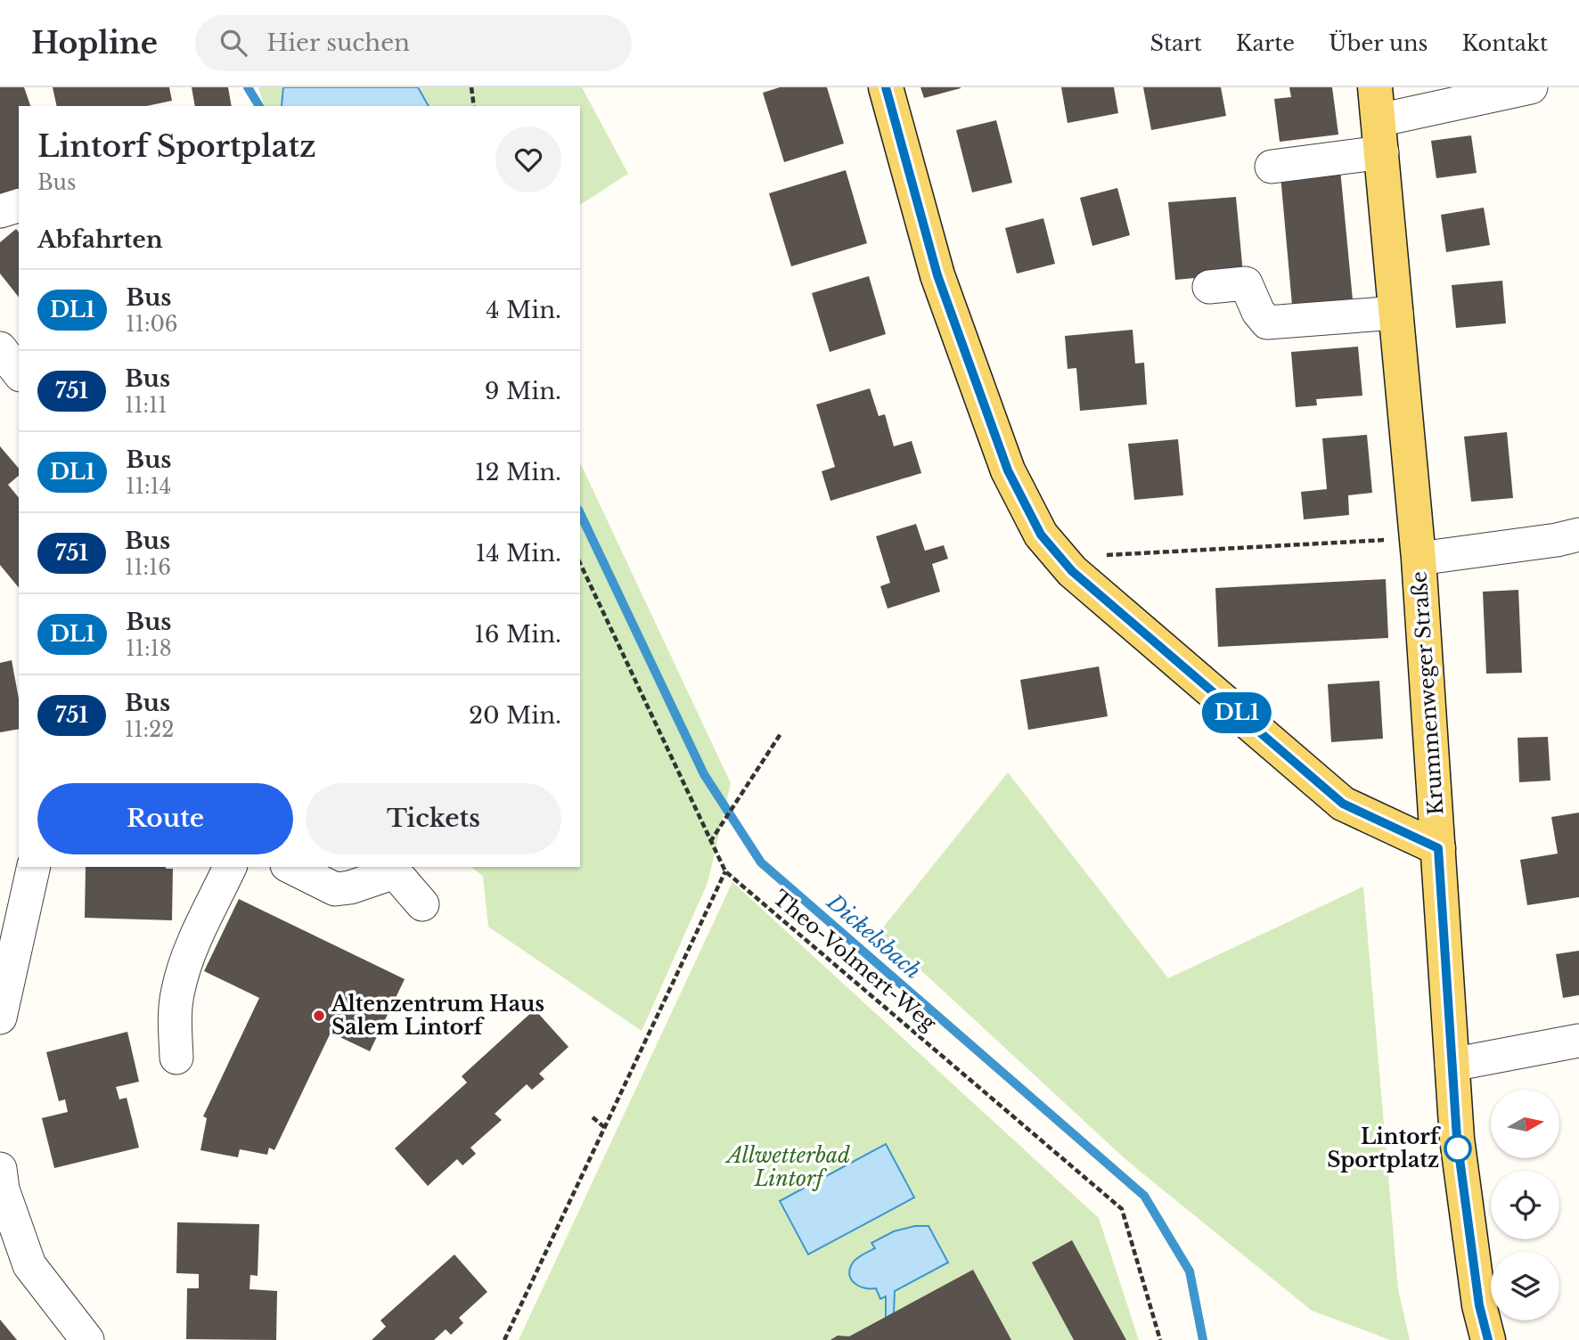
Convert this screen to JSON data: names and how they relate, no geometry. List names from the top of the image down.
{
  "streets": {
    "main road": ["Krummenweger Straße"],
    "path": ["Theo-Volmert-Weg"]
  },
  "water": ["Dickelsbach"],
  "parks": ["Allwetterbad Lintorf"],
  "places": ["Altenzentrum Haus Salem Lintorf", "Lintorf Sportplatz"],
  "lines": ["bus line DL1"],
  "north": "right",
  "page": {
    "header": "Hopline",
    "search": "Hier suchen",
    "nav": [
      "Start",
      "Karte",
      "Über uns",
      "Kontakt"
    ],
    "on_map": "DL1",
    "heading": [
      ["Lintorf Sportplatz", "Bus"],
      "Abfahrten"
    ],
    "list": [
      {
        "mark": "DL1",
        "name": "Bus",
        "note": "11:06",
        "value": "4 Min."
      },
      {
        "mark": "751",
        "name": "Bus",
        "note": "11:11",
        "value": "9 Min."
      },
      {
        "mark": "DL1",
        "name": "Bus",
        "note": "11:14",
        "value": "12 Min."
      },
      {
        "mark": "751",
        "name": "Bus",
        "note": "11:16",
        "value": "14 Min."
      },
      {
        "mark": "DL1",
        "name": "Bus",
        "note": "11:18",
        "value": "16 Min."
      },
      {
        "mark": "751",
        "name": "Bus",
        "note": "11:22",
        "value": "20 Min."
      }
    ],
    "buttons": ["Route", "Tickets"]
  }
}
